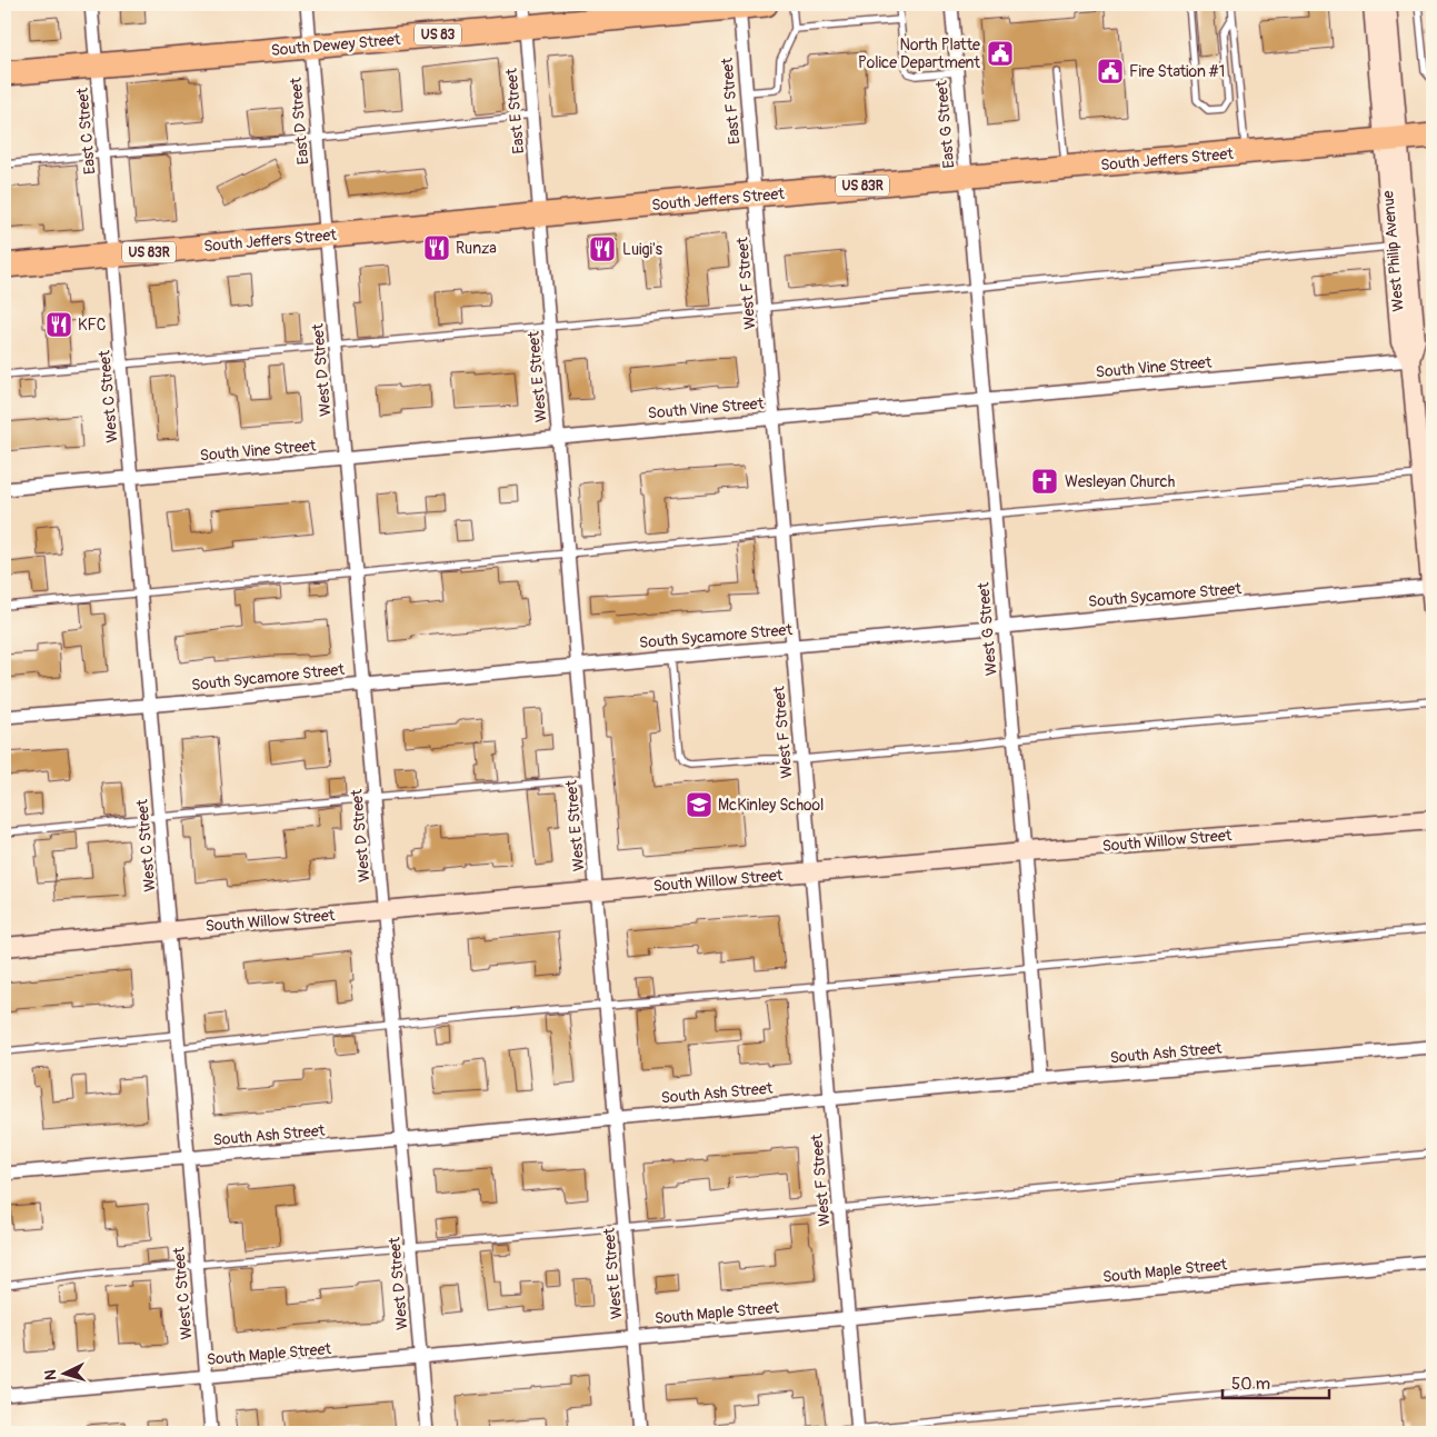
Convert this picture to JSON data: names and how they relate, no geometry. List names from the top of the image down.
{
  "streets": {
    "highway": [
      "US 83",
      "South Dewey Street",
      "South Jeffers Street",
      "US 83R"
    ],
    "main road": ["West Philip Avenue", "South Willow Street"],
    "street": [
      "East F Street",
      "East E Street",
      "East D Street",
      "East G Street",
      "East C Street",
      "West F Street",
      "South Vine Street",
      "West D Street",
      "West E Street",
      "West C Street",
      "South Sycamore Street",
      "West G Street",
      "South Ash Street",
      "South Maple Street"
    ]
  },
  "crossings": [
    ["South Dewey Street", "East F Street"],
    ["South Dewey Street", "East E Street"],
    ["South Dewey Street", "East D Street"],
    ["South Dewey Street", "East C Street"],
    ["East F Street", "South Jeffers Street"],
    ["East F Street", "West F Street"],
    ["East E Street", "South Jeffers Street"],
    ["East E Street", "West E Street"],
    ["East D Street", "South Jeffers Street"],
    ["East D Street", "West D Street"],
    ["East G Street", "South Jeffers Street"],
    ["East G Street", "West G Street"],
    ["East C Street", "South Jeffers Street"],
    ["East C Street", "West C Street"],
    ["South Jeffers Street", "West Philip Avenue"],
    ["South Jeffers Street", "West F Street"],
    ["South Jeffers Street", "West D Street"],
    ["South Jeffers Street", "West E Street"],
    ["South Jeffers Street", "West C Street"],
    ["South Jeffers Street", "West G Street"],
    ["West Philip Avenue", "South Vine Street"],
    ["West Philip Avenue", "South Sycamore Street"],
    ["West F Street", "South Vine Street"],
    ["West F Street", "South Sycamore Street"],
    ["West F Street", "South Willow Street"],
    ["West F Street", "South Ash Street"],
    ["West F Street", "South Maple Street"],
    ["South Vine Street", "West D Street"],
    ["South Vine Street", "West E Street"],
    ["South Vine Street", "West C Street"],
    ["South Vine Street", "West G Street"],
    ["West D Street", "South Sycamore Street"],
    ["West D Street", "South Willow Street"],
    ["West D Street", "South Ash Street"],
    ["West D Street", "South Maple Street"],
    ["West E Street", "South Sycamore Street"],
    ["West E Street", "South Willow Street"],
    ["West E Street", "South Ash Street"],
    ["West E Street", "South Maple Street"],
    ["West C Street", "South Sycamore Street"],
    ["West C Street", "South Willow Street"],
    ["West C Street", "South Ash Street"],
    ["West C Street", "South Maple Street"],
    ["South Sycamore Street", "West G Street"],
    ["West G Street", "South Willow Street"],
    ["West G Street", "South Ash Street"]
  ],
  "places": {
    "public building": ["North Platte Police Department", "Fire Station #1"],
    "restaurant": ["Runza", "Luigi's", "KFC"],
    "church": ["Wesleyan Church"],
    "school or university": ["McKinley School"]
  },
  "scale_bar": "50 m",
  "north": "left"
}
